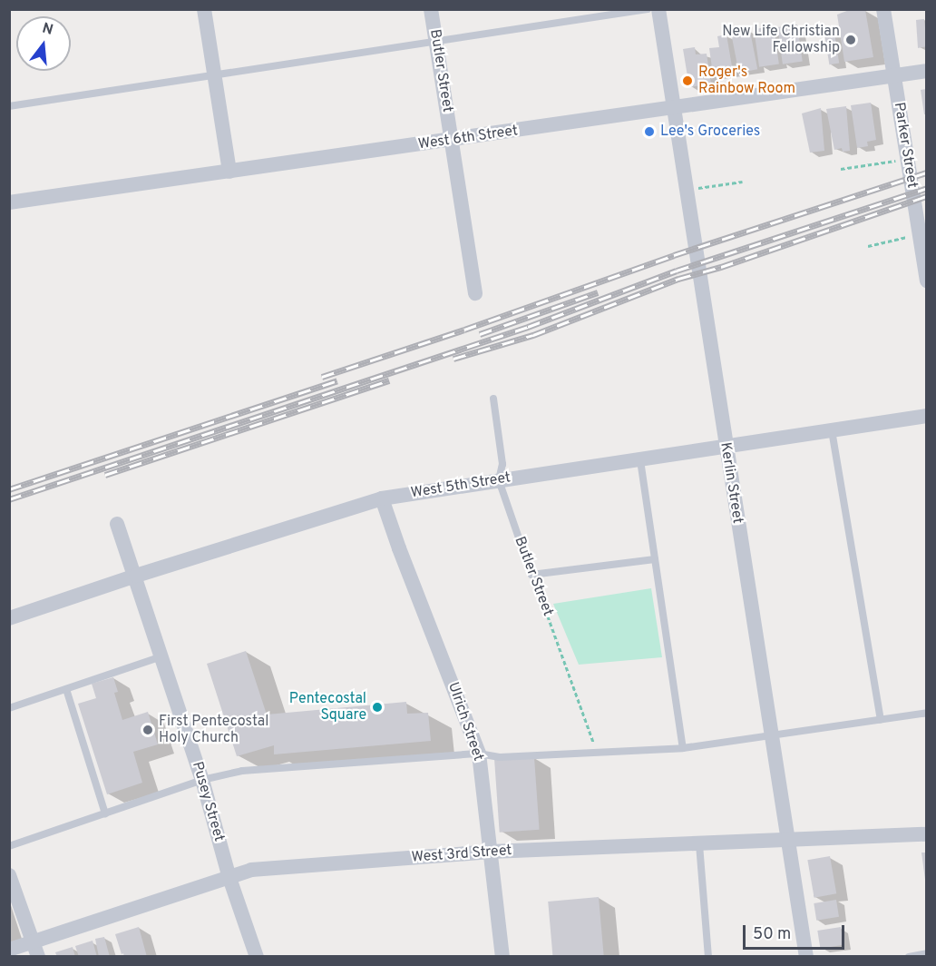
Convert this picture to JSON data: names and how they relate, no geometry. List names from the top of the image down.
{
  "streets": {
    "street": [
      "Butler Street",
      "West 6th Street",
      "Parker Street",
      "Kerlin Street",
      "West 5th Street",
      "Ulrich Street",
      "Pusey Street",
      "West 3rd Street"
    ]
  },
  "crossings": [
    ["Butler Street", "West 6th Street"],
    ["Butler Street", "West 5th Street"],
    ["West 6th Street", "Parker Street"],
    ["West 6th Street", "Kerlin Street"],
    ["Kerlin Street", "West 5th Street"],
    ["Kerlin Street", "West 3rd Street"],
    ["West 5th Street", "Ulrich Street"],
    ["West 5th Street", "Pusey Street"],
    ["Ulrich Street", "West 3rd Street"],
    ["Pusey Street", "West 3rd Street"]
  ],
  "places": [
    "New Life Christian Fellowship",
    "Roger's Rainbow Room",
    "Lee's Groceries",
    "Pentecostal Square",
    "First Pentecostal Holy Church"
  ],
  "scale_bar": "50 m",
  "north": "top"
}
